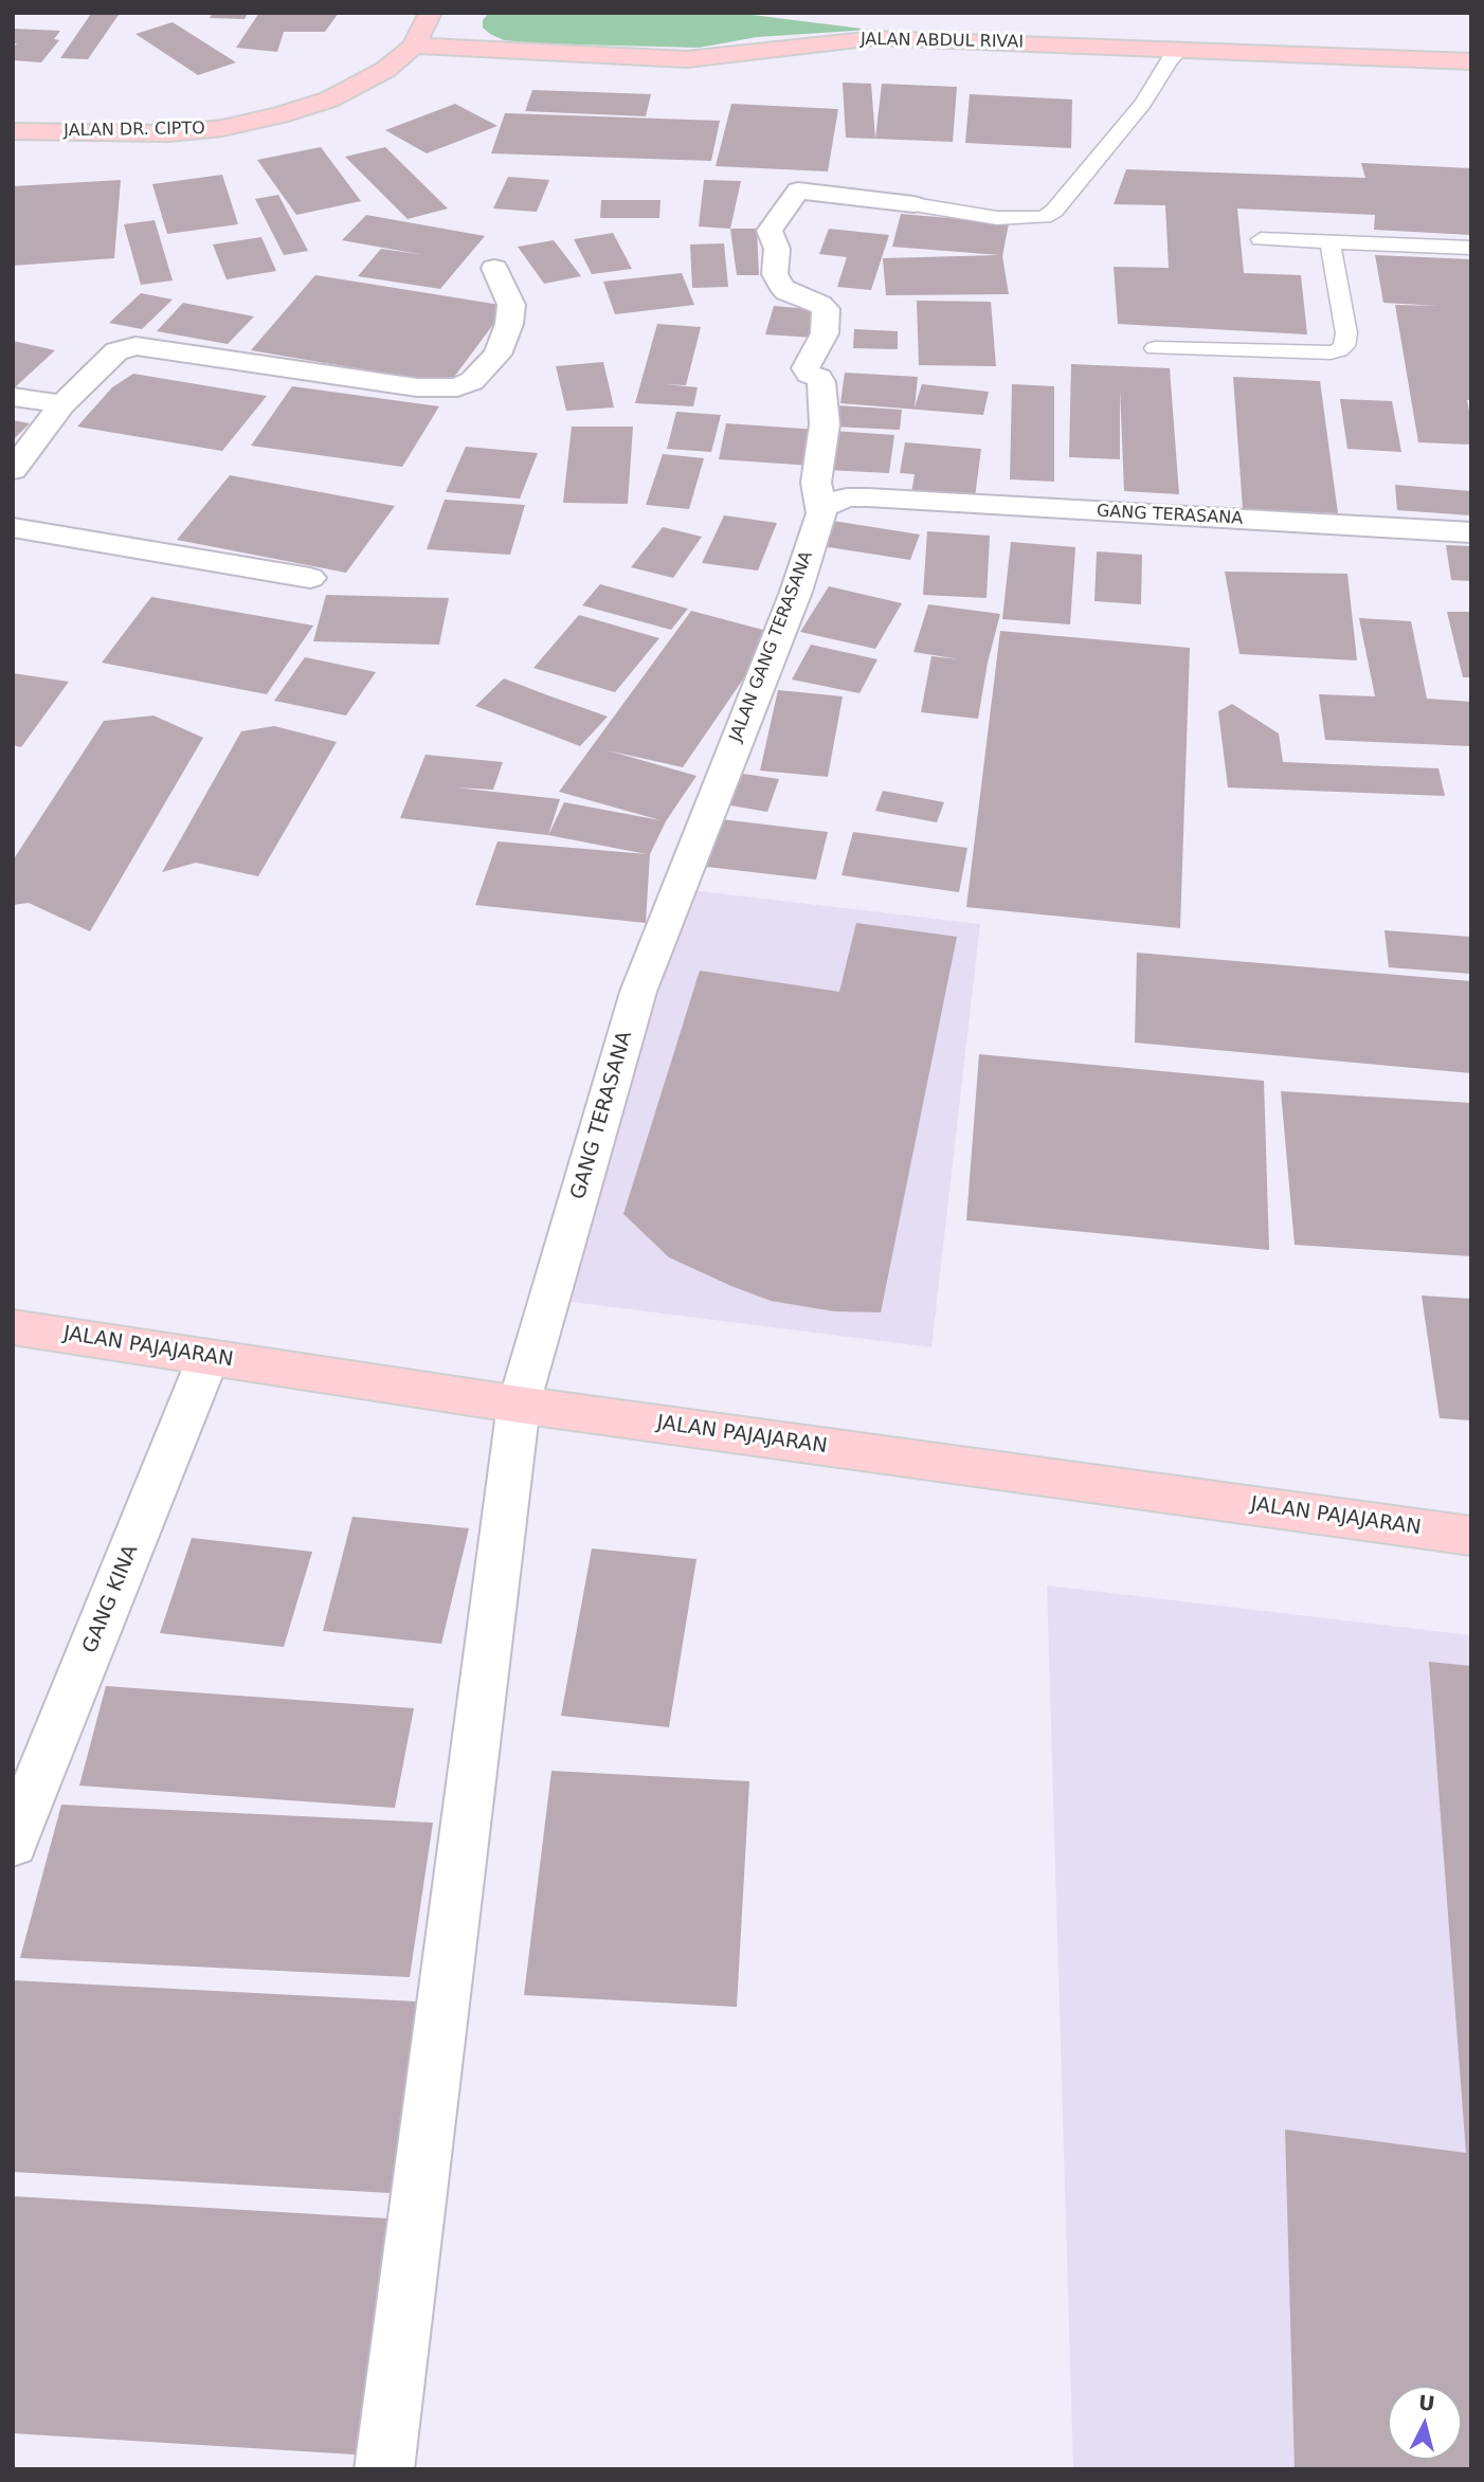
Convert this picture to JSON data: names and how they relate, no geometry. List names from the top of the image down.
{
  "streets": {
    "main road": ["JALAN ABDUL RIVAI", "JALAN DR. CIPTO", "JALAN PAJAJARAN"],
    "street": ["GANG TERASANA", "JALAN GANG TERASANA", "GANG KINA"]
  },
  "crossings": [
    ["JALAN ABDUL RIVAI", "JALAN DR. CIPTO"],
    ["GANG TERASANA", "JALAN GANG TERASANA"],
    ["GANG TERASANA", "JALAN PAJAJARAN"],
    ["JALAN PAJAJARAN", "GANG KINA"]
  ],
  "north": "top"
}
